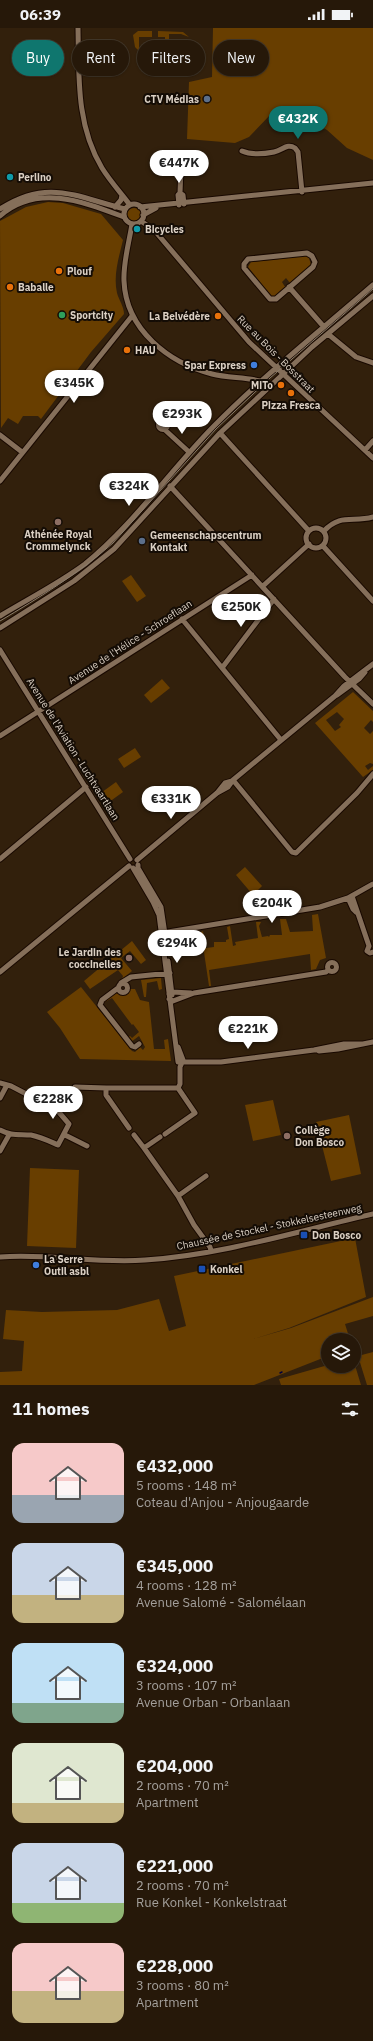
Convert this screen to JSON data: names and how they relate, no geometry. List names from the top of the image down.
{
  "streets": {
    "street": [
      "Rue au Bois - Bosstraat",
      "Avenue de l'Hélice - Schroeflaan",
      "Avenue de l'Aviation - Luchtvaartlaan",
      "Chaussée de Stockel - Stokkelsesteenweg"
    ]
  },
  "crossings": [
    ["Avenue de l'Hélice - Schroeflaan", "Avenue de l'Aviation - Luchtvaartlaan"]
  ],
  "places": {
    "other": [
      "CTV Médias",
      "Perlino",
      "Bicycles",
      "Plouf",
      "Baballe",
      "Sportcity",
      "La Belvédère",
      "HAU",
      "Spar Express",
      "MiTo",
      "Pizza Fresca",
      "Athénée Royal Crommelynck",
      "Gemeenschapscentrum Kontakt",
      "Le Jardin des coccinelles",
      "Collège Don Bosco",
      "La Serre Outil asbl"
    ],
    "transit": ["Don Bosco", "Konkel"]
  },
  "page": {
    "status": "06:39",
    "chip": [
      "Buy",
      "Rent",
      "Filters",
      "New"
    ],
    "price": [
      "€432K",
      "€447K",
      "€345K",
      "€293K",
      "€324K",
      "€250K",
      "€331K",
      "€204K",
      "€294K",
      "€221K",
      "€228K"
    ],
    "heading": "11 homes",
    "list": [
      {
        "name": "€432,000",
        "note": "5 rooms · 148 m² · Coteau d'Anjou - Anjougaarde"
      },
      {
        "name": "€345,000",
        "note": "4 rooms · 128 m² · Avenue Salomé - Salomélaan"
      },
      {
        "name": "€324,000",
        "note": "3 rooms · 107 m² · Avenue Orban - Orbanlaan"
      },
      {
        "name": "€204,000",
        "note": "2 rooms · 70 m² · Apartment"
      },
      {
        "name": "€221,000",
        "note": "2 rooms · 70 m² · Rue Konkel - Konkelstraat"
      },
      {
        "name": "€228,000",
        "note": "3 rooms · 80 m² · Apartment"
      }
    ]
  }
}
